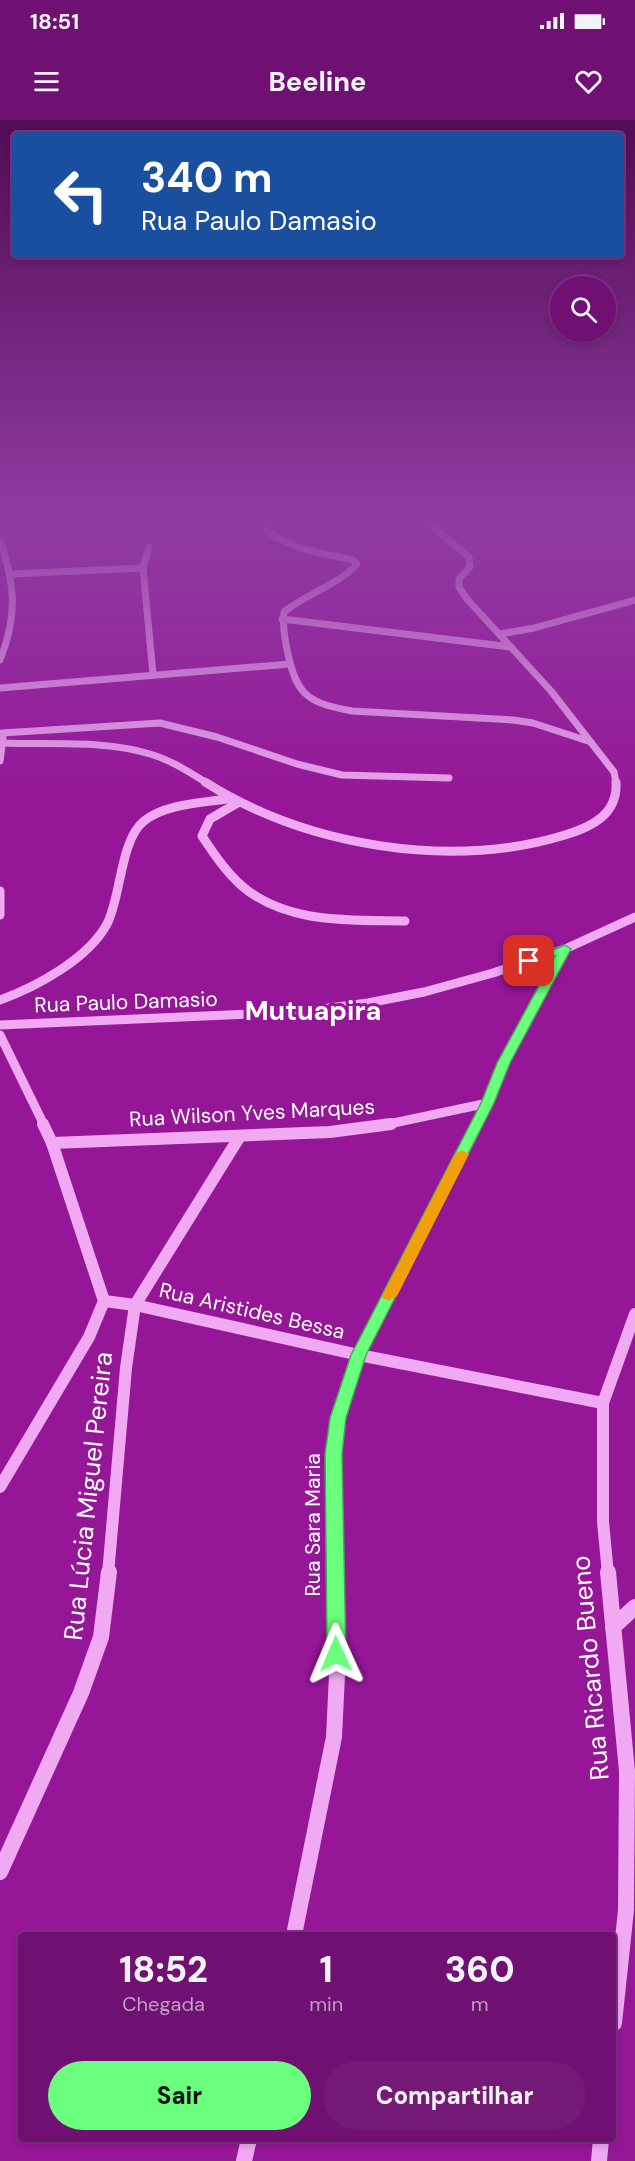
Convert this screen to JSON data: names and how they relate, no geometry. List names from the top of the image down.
{
  "streets": {
    "street": [
      "Rua Paulo Damasio",
      "Rua Wilson Yves Marques",
      "Rua Aristides Bessa",
      "Rua Lúcia Miguel Pereira",
      "Rua Sara Maria",
      "Rua Ricardo Bueno"
    ]
  },
  "crossings": [
    ["Rua Paulo Damasio", "Rua Sara Maria"],
    ["Rua Wilson Yves Marques", "Rua Lúcia Miguel Pereira"],
    ["Rua Wilson Yves Marques", "Rua Sara Maria"],
    ["Rua Aristides Bessa", "Rua Lúcia Miguel Pereira"],
    ["Rua Aristides Bessa", "Rua Sara Maria"],
    ["Rua Aristides Bessa", "Rua Ricardo Bueno"]
  ],
  "districts": ["Mutuapira"],
  "page": {
    "status": "18:51",
    "header": "Beeline",
    "turn": ["340 m", "Rua Paulo Damasio"],
    "eta": [
      "18:52",
      "Chegada",
      "1",
      "min",
      "360",
      "m"
    ],
    "buttons": ["Sair", "Compartilhar"]
  }
}
